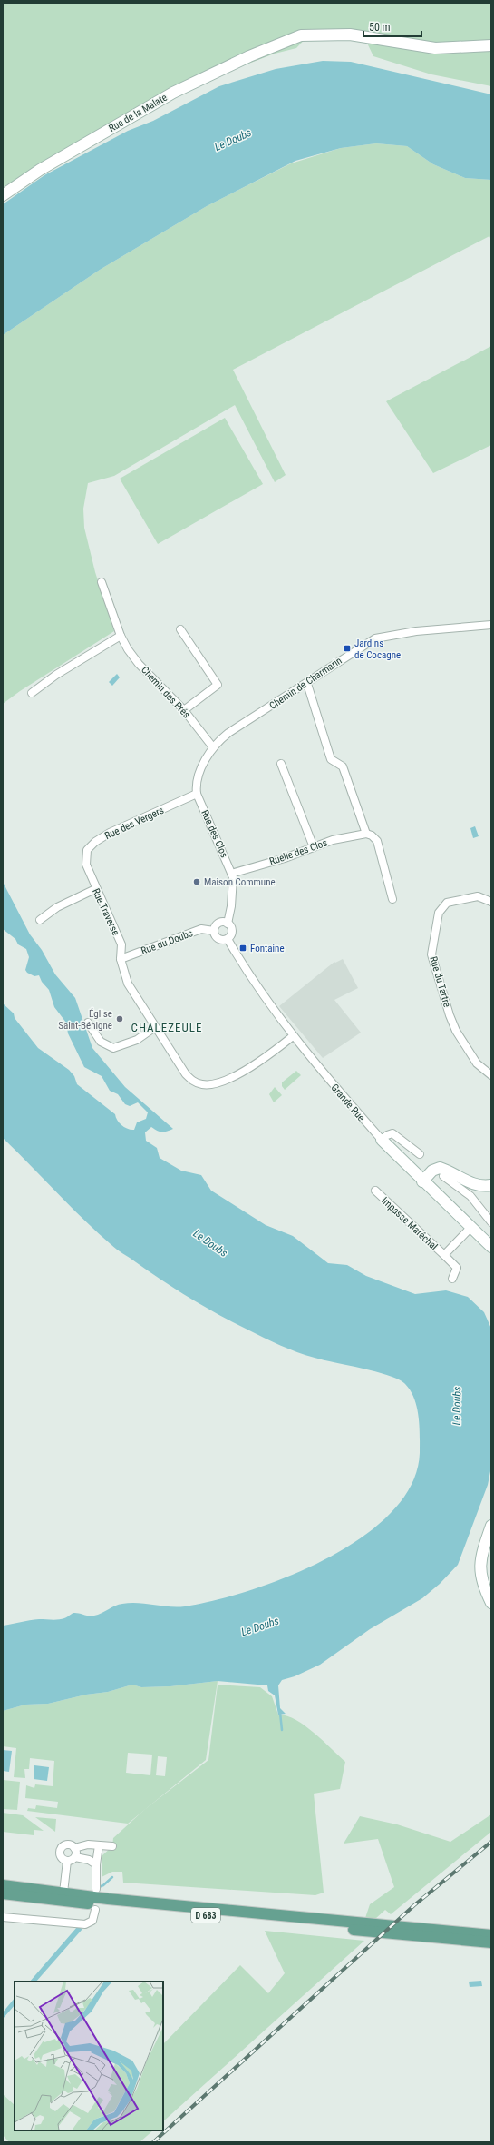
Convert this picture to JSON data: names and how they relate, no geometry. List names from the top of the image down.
{
  "streets": {
    "main road": ["D 683"],
    "street": [
      "Rue de la Malate",
      "Chemin de Charmarin",
      "Chemin des Prés",
      "Rue des Vergers",
      "Rue des Clos",
      "Ruelle des Clos",
      "Rue Traverse",
      "Rue du Doubs",
      "Rue du Tartre",
      "Grande Rue",
      "Impasse Maréchal"
    ]
  },
  "crossings": [
    ["Chemin de Charmarin", "Chemin des Prés"],
    ["Chemin de Charmarin", "Rue des Clos"],
    ["Chemin des Prés", "Rue des Clos"],
    ["Rue des Vergers", "Rue des Clos"],
    ["Rue des Vergers", "Rue Traverse"],
    ["Rue des Clos", "Ruelle des Clos"],
    ["Rue des Clos", "Rue du Doubs"],
    ["Rue des Clos", "Grande Rue"],
    ["Rue Traverse", "Rue du Doubs"],
    ["Rue Traverse", "Grande Rue"],
    ["Rue du Doubs", "Grande Rue"],
    ["Grande Rue", "Impasse Maréchal"]
  ],
  "districts": ["CHALEZEULE"],
  "water": ["Le Doubs"],
  "places": {
    "transit": ["Jardins de Cocagne", "Fontaine"],
    "other": ["Maison Commune", "Église Saint-Bénigne"]
  },
  "scale_bar": "50 m"
}
